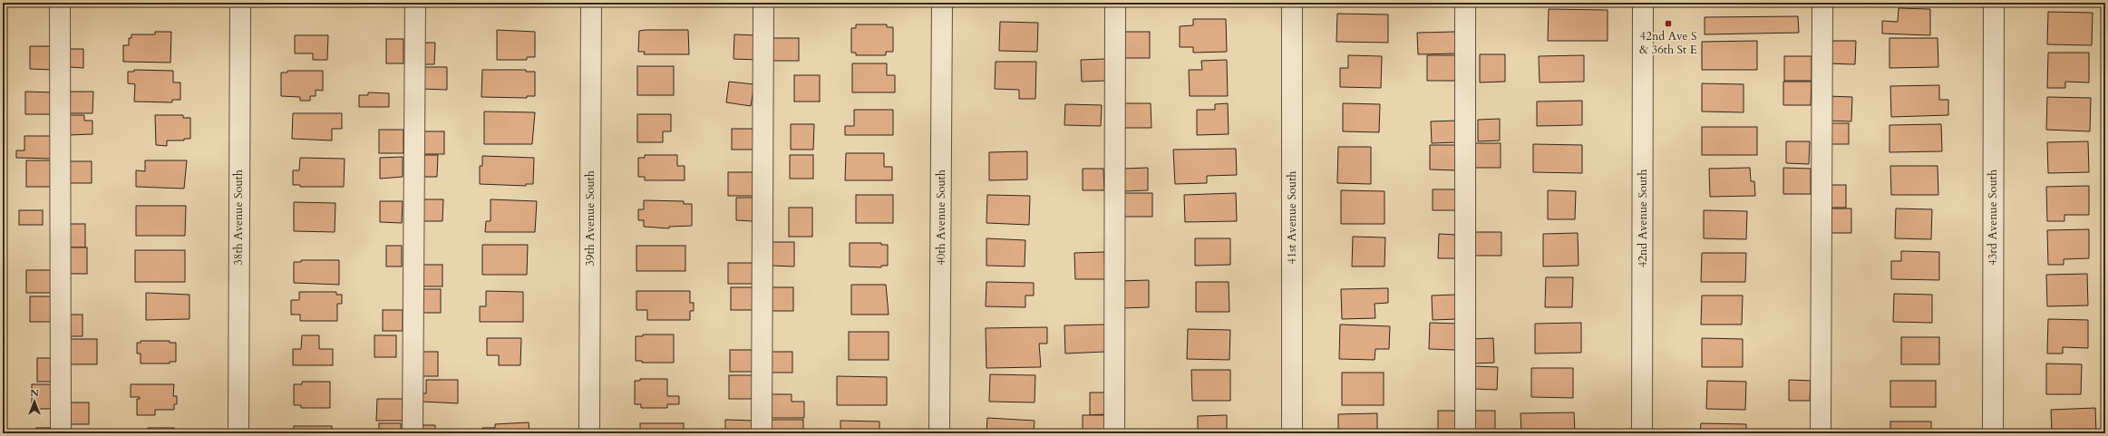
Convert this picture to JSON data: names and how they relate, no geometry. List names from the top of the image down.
{
  "streets": {
    "street": [
      "38th Avenue South",
      "40th Avenue South",
      "41st Avenue South",
      "43rd Avenue South",
      "39th Avenue South",
      "42nd Avenue South"
    ]
  },
  "places": {
    "transit": ["42nd Ave S & 36th St E"]
  },
  "north": "top"
}
